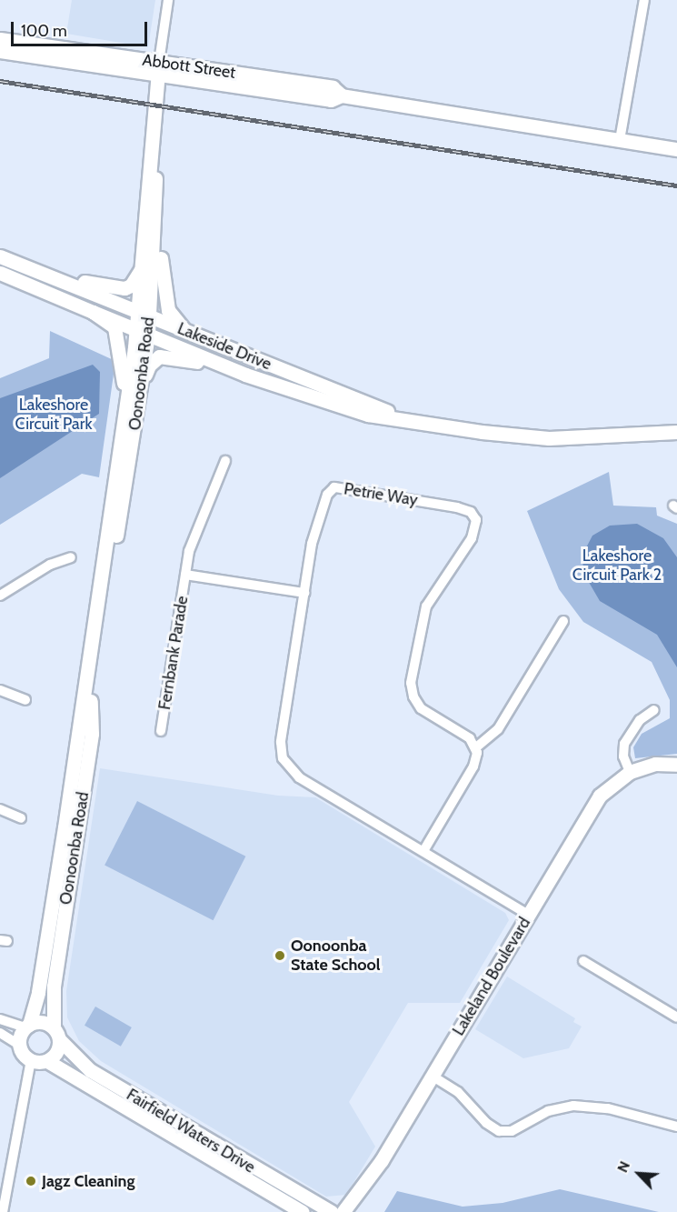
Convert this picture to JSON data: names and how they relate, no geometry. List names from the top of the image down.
{
  "streets": {
    "street": [
      "Abbott Street",
      "Lakeside Drive",
      "Oonoonba Road",
      "Petrie Way",
      "Fernbank Parade",
      "Lakeland Boulevard",
      "Fairfield Waters Drive"
    ]
  },
  "crossings": [
    ["Abbott Street", "Oonoonba Road"],
    ["Lakeside Drive", "Oonoonba Road"],
    ["Oonoonba Road", "Fairfield Waters Drive"],
    ["Petrie Way", "Fernbank Parade"],
    ["Petrie Way", "Lakeland Boulevard"],
    ["Lakeland Boulevard", "Fairfield Waters Drive"]
  ],
  "parks": ["Lakeshore Circuit Park", "Lakeshore Circuit Park 2"],
  "places": ["Oonoonba State School", "Jagz Cleaning"],
  "scale_bar": "100 m",
  "north": "top left"
}
